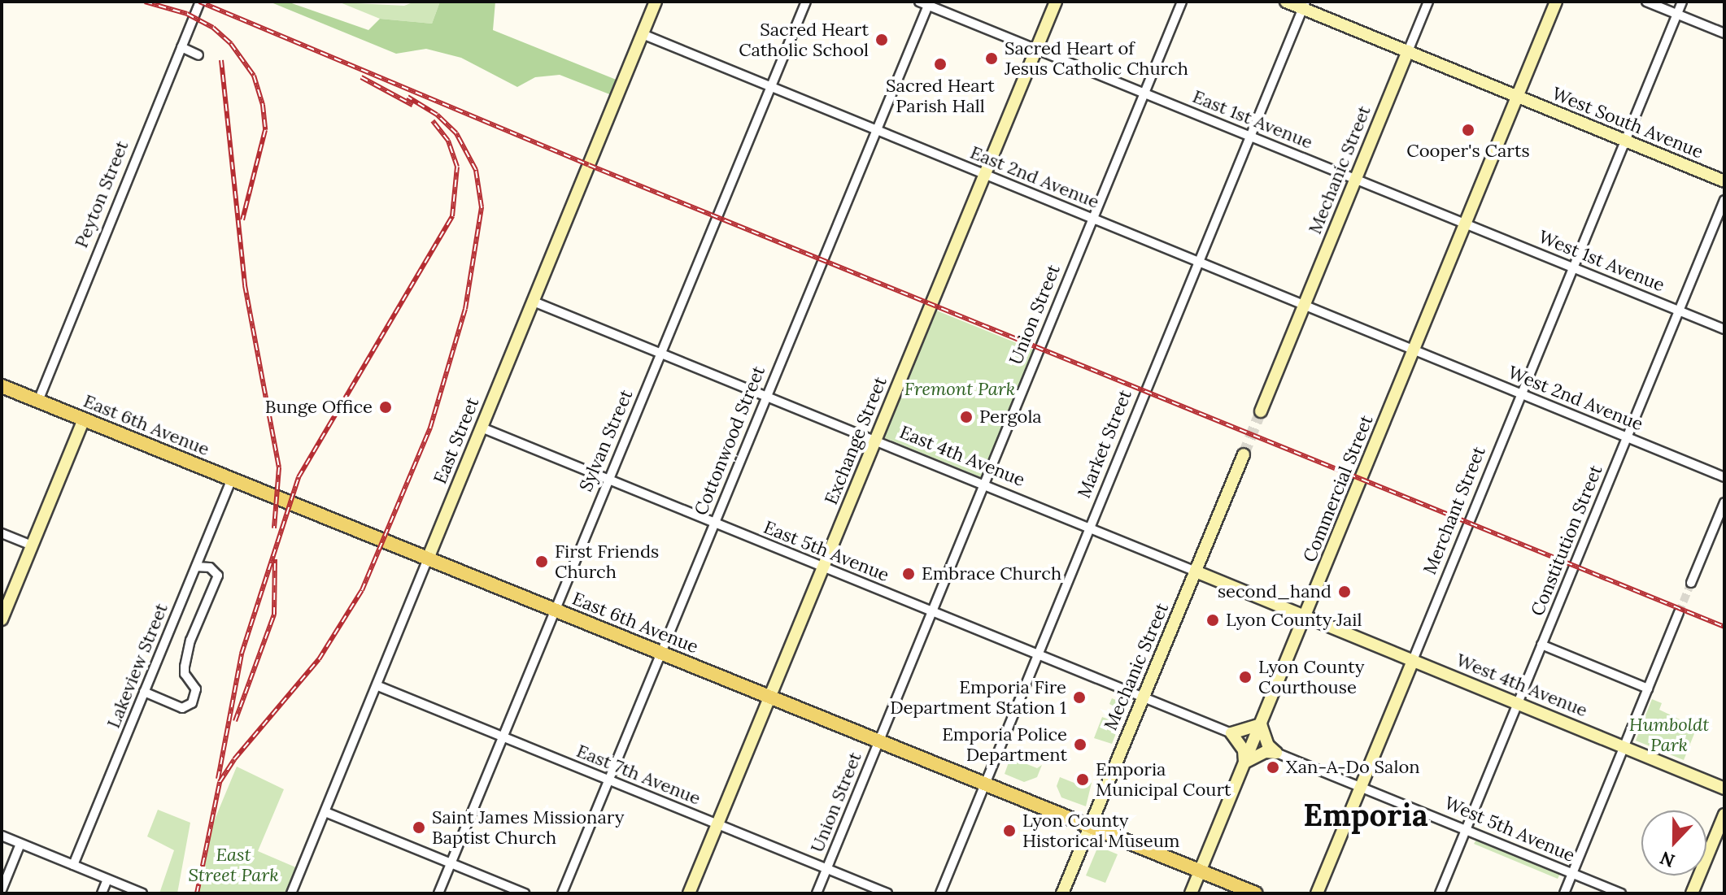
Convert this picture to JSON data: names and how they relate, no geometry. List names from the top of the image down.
{
  "streets": {
    "main road": ["East 6th Avenue"],
    "street": [
      "East 1st Avenue",
      "West South Avenue",
      "Mechanic Street",
      "East 2nd Avenue",
      "Peyton Street",
      "West 1st Avenue",
      "Union Street",
      "West 2nd Avenue",
      "East Street",
      "Sylvan Street",
      "Cottonwood Street",
      "Exchange Street",
      "Market Street",
      "East 4th Avenue",
      "Commercial Street",
      "Merchant Street",
      "Constitution Street",
      "East 5th Avenue",
      "Lakeview Street",
      "West 4th Avenue",
      "East 7th Avenue",
      "West 5th Avenue"
    ]
  },
  "crossings": [
    ["East 1st Avenue", "Mechanic Street"],
    ["East 1st Avenue", "West 1st Avenue"],
    ["East 1st Avenue", "Union Street"],
    ["East 1st Avenue", "Cottonwood Street"],
    ["East 1st Avenue", "Exchange Street"],
    ["East 1st Avenue", "Market Street"],
    ["East 1st Avenue", "Commercial Street"],
    ["West South Avenue", "Mechanic Street"],
    ["West South Avenue", "Market Street"],
    ["West South Avenue", "Commercial Street"],
    ["West South Avenue", "Merchant Street"],
    ["Mechanic Street", "East 2nd Avenue"],
    ["Mechanic Street", "East 6th Avenue"],
    ["Mechanic Street", "East 4th Avenue"],
    ["Mechanic Street", "East 5th Avenue"],
    ["East 2nd Avenue", "Union Street"],
    ["East 2nd Avenue", "West 2nd Avenue"],
    ["East 2nd Avenue", "East Street"],
    ["East 2nd Avenue", "Sylvan Street"],
    ["East 2nd Avenue", "Cottonwood Street"],
    ["East 2nd Avenue", "Exchange Street"],
    ["East 2nd Avenue", "Market Street"],
    ["East 2nd Avenue", "Commercial Street"],
    ["Peyton Street", "East 6th Avenue"],
    ["West 1st Avenue", "Commercial Street"],
    ["West 1st Avenue", "Merchant Street"],
    ["West 1st Avenue", "Constitution Street"],
    ["Union Street", "East 6th Avenue"],
    ["Union Street", "East 4th Avenue"],
    ["Union Street", "East 5th Avenue"],
    ["Union Street", "East 7th Avenue"],
    ["West 2nd Avenue", "Commercial Street"],
    ["West 2nd Avenue", "Merchant Street"],
    ["West 2nd Avenue", "Constitution Street"],
    ["East 6th Avenue", "East Street"],
    ["East 6th Avenue", "Sylvan Street"],
    ["East 6th Avenue", "Cottonwood Street"],
    ["East 6th Avenue", "Exchange Street"],
    ["East 6th Avenue", "Market Street"],
    ["East 6th Avenue", "Commercial Street"],
    ["East 6th Avenue", "Lakeview Street"],
    ["East Street", "East 4th Avenue"],
    ["East Street", "East 5th Avenue"],
    ["East Street", "East 7th Avenue"],
    ["Sylvan Street", "East 4th Avenue"],
    ["Sylvan Street", "East 5th Avenue"],
    ["Sylvan Street", "East 7th Avenue"],
    ["Cottonwood Street", "East 4th Avenue"],
    ["Cottonwood Street", "East 5th Avenue"],
    ["Cottonwood Street", "East 7th Avenue"],
    ["Exchange Street", "East 4th Avenue"],
    ["Exchange Street", "East 5th Avenue"],
    ["Exchange Street", "East 7th Avenue"],
    ["Market Street", "East 4th Avenue"],
    ["Market Street", "East 5th Avenue"],
    ["East 4th Avenue", "Commercial Street"],
    ["East 4th Avenue", "West 4th Avenue"],
    ["Commercial Street", "West 4th Avenue"],
    ["Merchant Street", "West 4th Avenue"],
    ["Merchant Street", "West 5th Avenue"],
    ["Constitution Street", "West 4th Avenue"],
    ["Constitution Street", "West 5th Avenue"]
  ],
  "districts": ["Emporia"],
  "parks": ["Fremont Park", "Humboldt Park", "East Street Park"],
  "places": [
    "Sacred Heart Catholic School",
    "Sacred Heart of Jesus Catholic Church",
    "Sacred Heart Parish Hall",
    "Cooper's Carts",
    "Bunge Office",
    "Pergola",
    "First Friends Church",
    "Embrace Church",
    "second_hand",
    "Lyon County Jail",
    "Lyon County Courthouse",
    "Emporia Fire Department Station 1",
    "Emporia Police Department",
    "Xan-A-Do Salon",
    "Emporia Municipal Court",
    "Saint James Missionary Baptist Church",
    "Lyon County Historical Museum"
  ],
  "north": "bottom"
}
